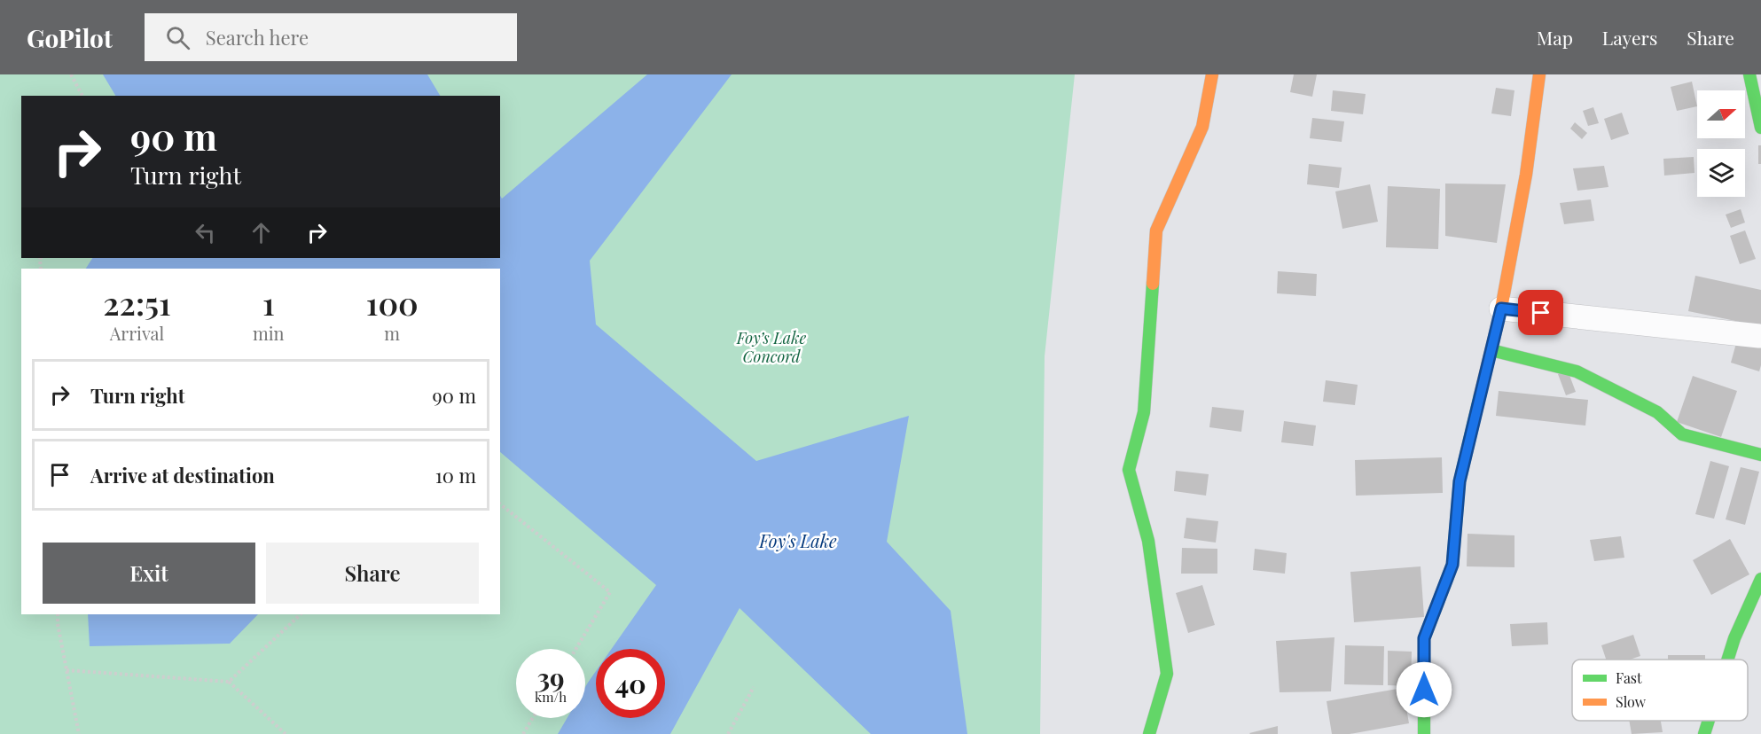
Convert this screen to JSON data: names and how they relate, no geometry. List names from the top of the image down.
{
  "water": ["Foy's Lake"],
  "parks": ["Foy’s Lake Concord"],
  "legend": ["Fast", "Slow"],
  "north": "right",
  "page": {
    "header": "GoPilot",
    "search": "Search here",
    "nav": ["Map", "Layers", "Share"],
    "turn": ["90 m", "Turn right"],
    "eta": [
      "22:51",
      "Arrival",
      "1",
      "min",
      "100",
      "m"
    ],
    "list": [
      {
        "name": "Turn right",
        "value": "90 m"
      },
      {
        "name": "Arrive at destination",
        "value": "10 m"
      }
    ],
    "buttons": ["Exit", "Share"],
    "speed": "39 km/h",
    "limit": "40"
  }
}
